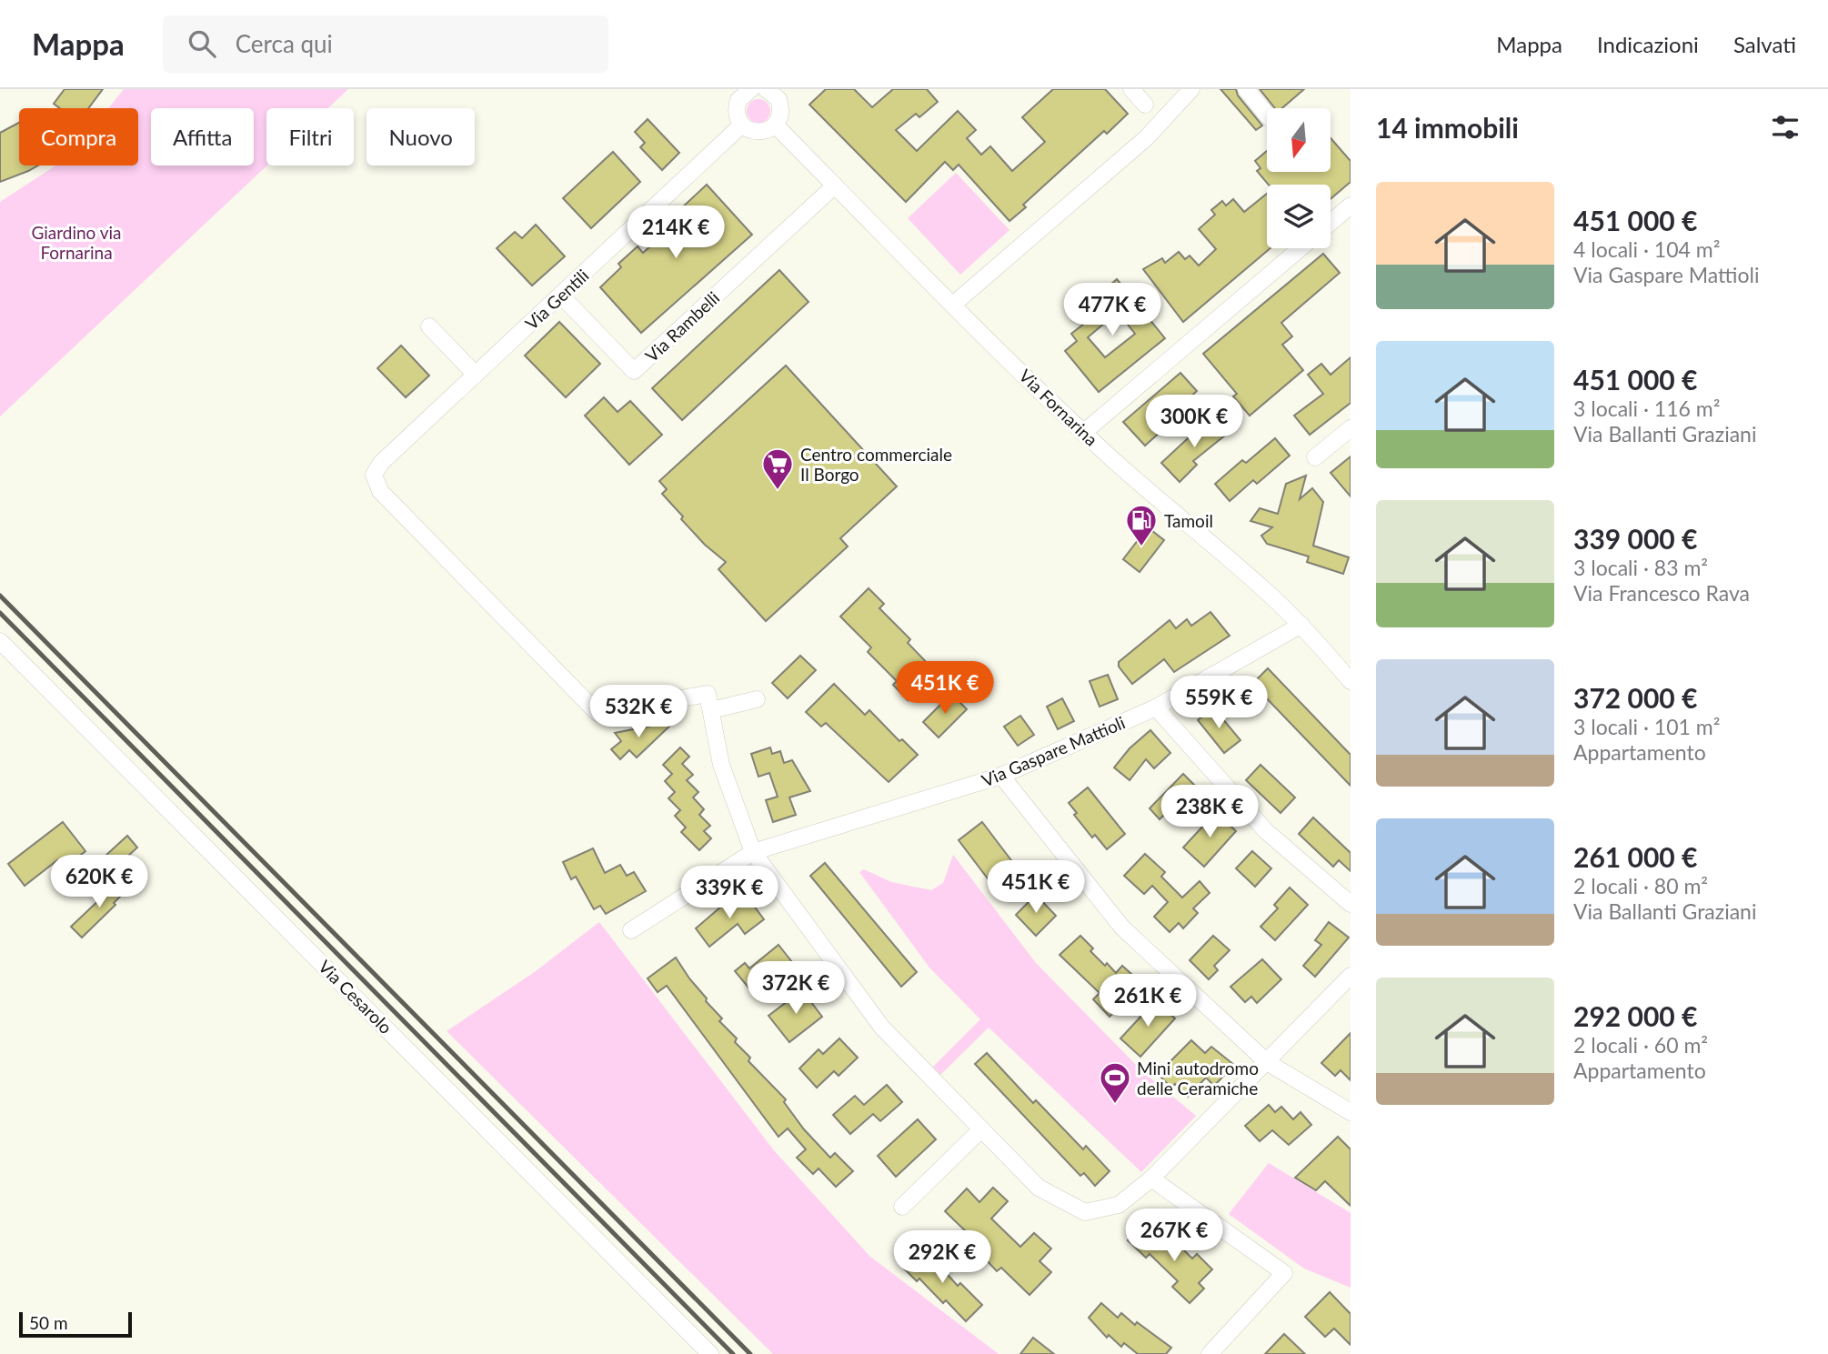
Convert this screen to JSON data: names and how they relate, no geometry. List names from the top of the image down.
{
  "streets": {
    "street": [
      "Via Gentili",
      "Via Rambelli",
      "Via Fornarina",
      "Via Gaspare Mattioli",
      "Via Cesarolo"
    ]
  },
  "crossings": [
    ["Via Gentili", "Via Rambelli"],
    ["Via Rambelli", "Via Fornarina"],
    ["Via Fornarina", "Via Gaspare Mattioli"]
  ],
  "parks": ["Giardino via Fornarina"],
  "places": {
    "supermarket": ["Centro commerciale Il Borgo"],
    "fuel station": ["Tamoil"],
    "sports": ["Mini autodromo delle Ceramiche"]
  },
  "scale_bar": "50 m",
  "north": "bottom",
  "page": {
    "header": "Mappa",
    "search": "Cerca qui",
    "nav": ["Mappa", "Indicazioni", "Salvati"],
    "heading": "14 immobili",
    "chip": [
      "Compra",
      "Affitta",
      "Filtri",
      "Nuovo"
    ],
    "list": [
      {
        "name": "451 000 €",
        "note": "4 locali · 104 m² · Via Gaspare Mattioli"
      },
      {
        "name": "451 000 €",
        "note": "3 locali · 116 m² · Via Ballanti Graziani"
      },
      {
        "name": "339 000 €",
        "note": "3 locali · 83 m² · Via Francesco Rava"
      },
      {
        "name": "372 000 €",
        "note": "3 locali · 101 m² · Appartamento"
      },
      {
        "name": "261 000 €",
        "note": "2 locali · 80 m² · Via Ballanti Graziani"
      },
      {
        "name": "292 000 €",
        "note": "2 locali · 60 m² · Appartamento"
      }
    ],
    "price": [
      "214K €",
      "477K €",
      "300K €",
      "451K €",
      "559K €",
      "532K €",
      "238K €",
      "620K €",
      "451K €",
      "339K €",
      "372K €",
      "261K €",
      "267K €",
      "292K €"
    ],
    "scale": "50 m"
  }
}
